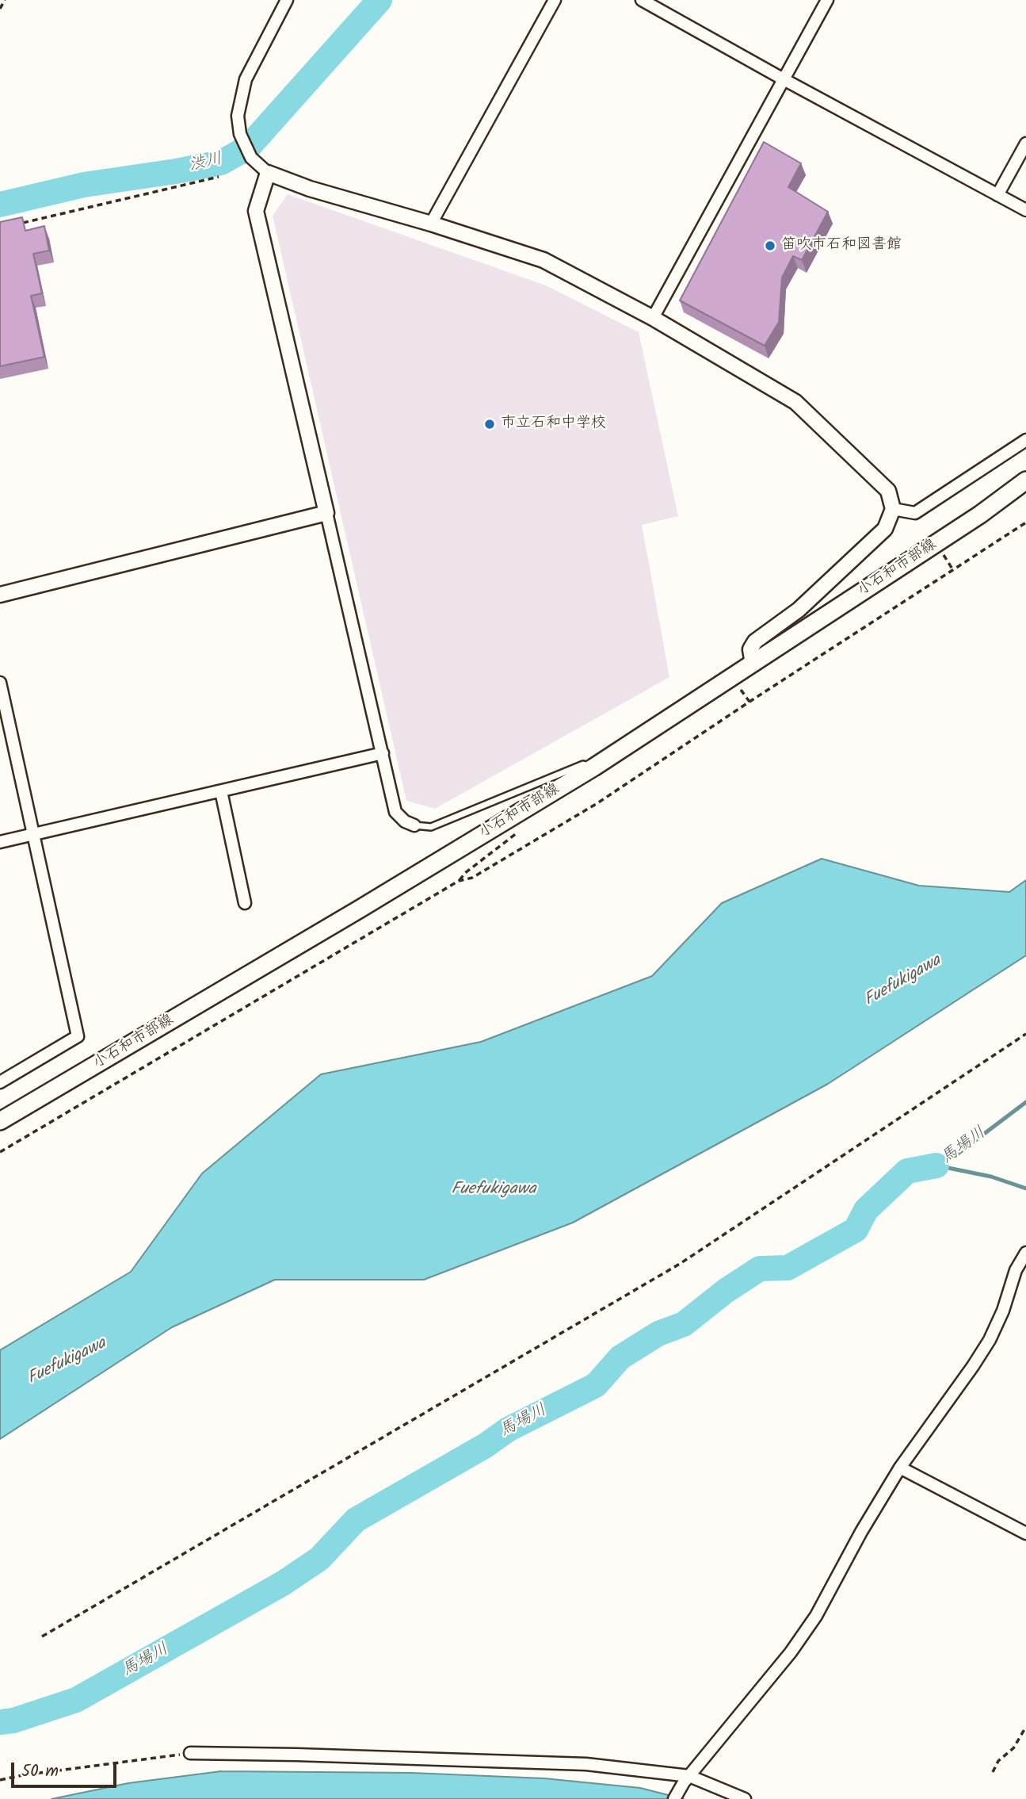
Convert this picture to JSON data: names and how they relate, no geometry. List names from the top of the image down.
{
  "streets": {
    "main road": ["小石和市部線"]
  },
  "water": ["渋川", "Fuefukigawa", "馬場川"],
  "places": ["笛吹市石和図書館", "市立石和中学校"],
  "scale_bar": "50 m"
}
